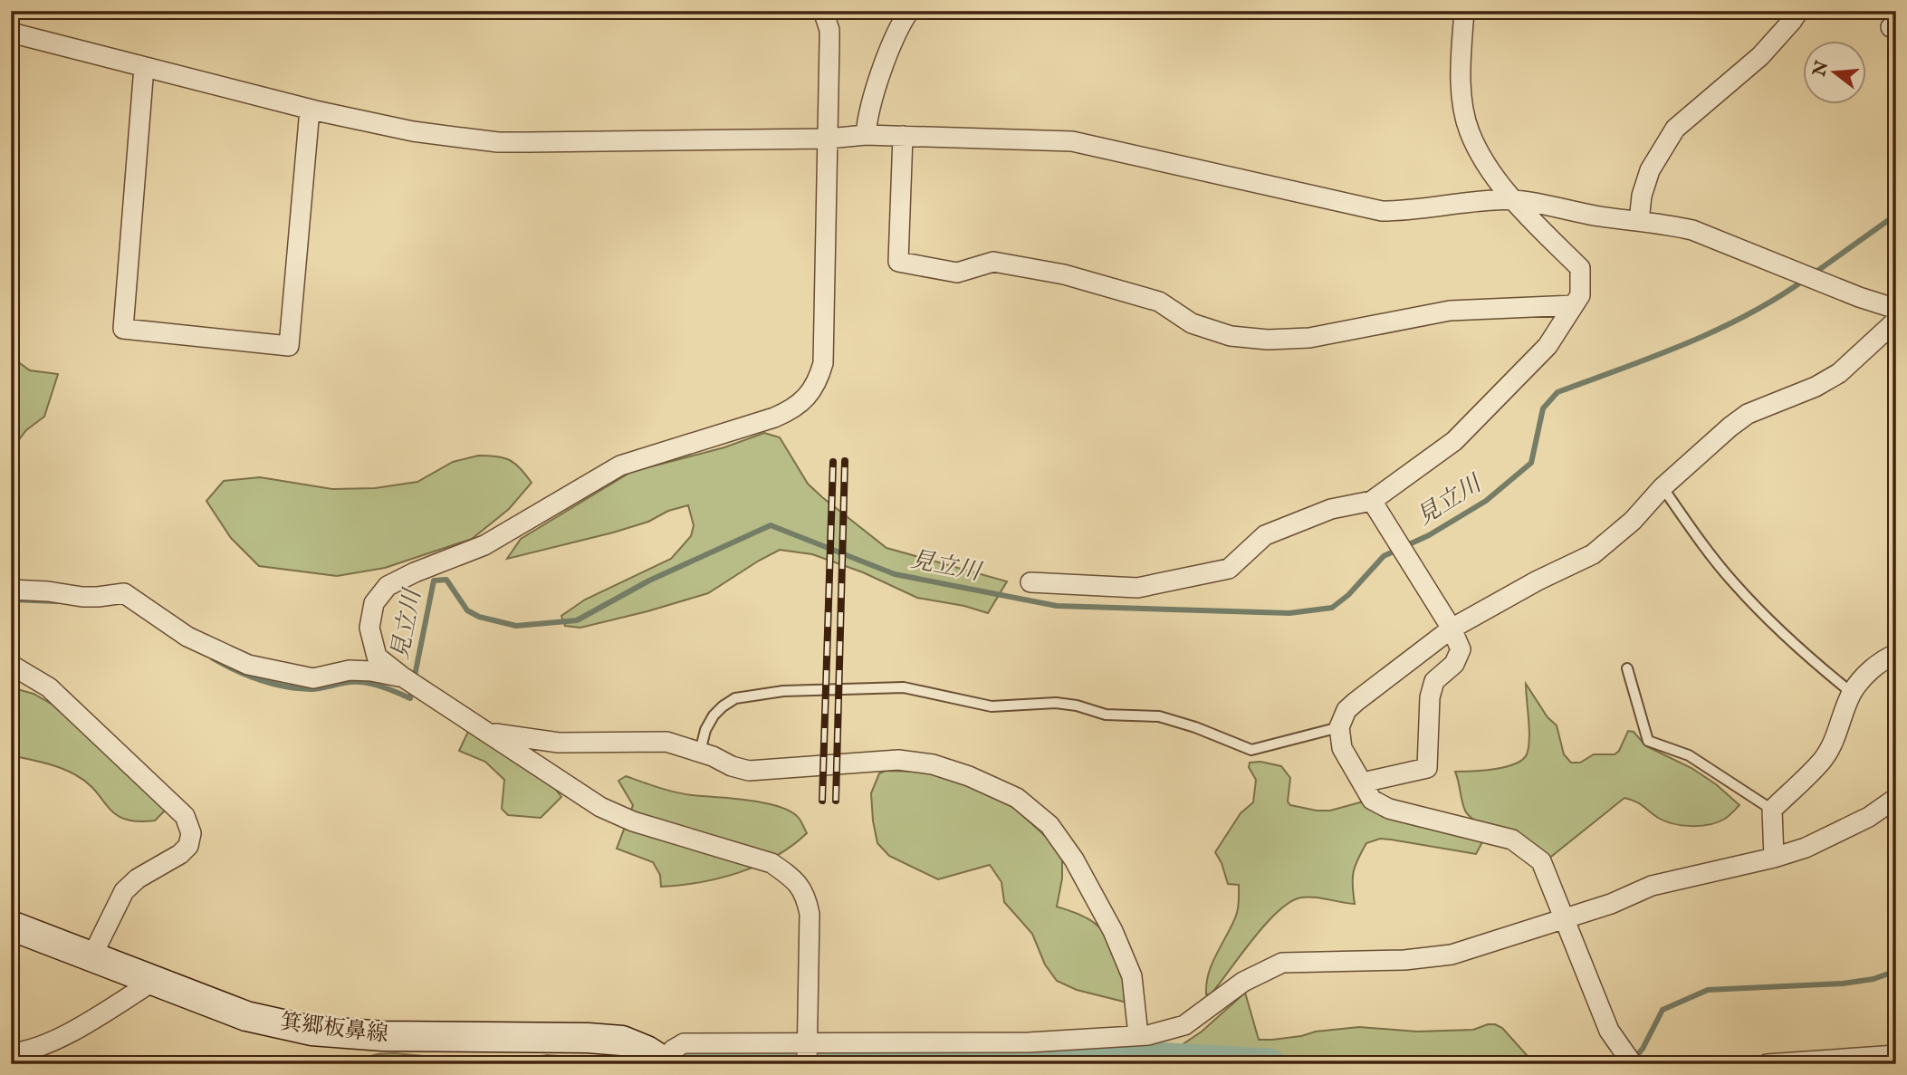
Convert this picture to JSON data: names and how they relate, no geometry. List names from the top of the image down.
{
  "streets": {
    "main road": ["箕郷板鼻線"]
  },
  "water": ["見立川"],
  "north": "left"
}
